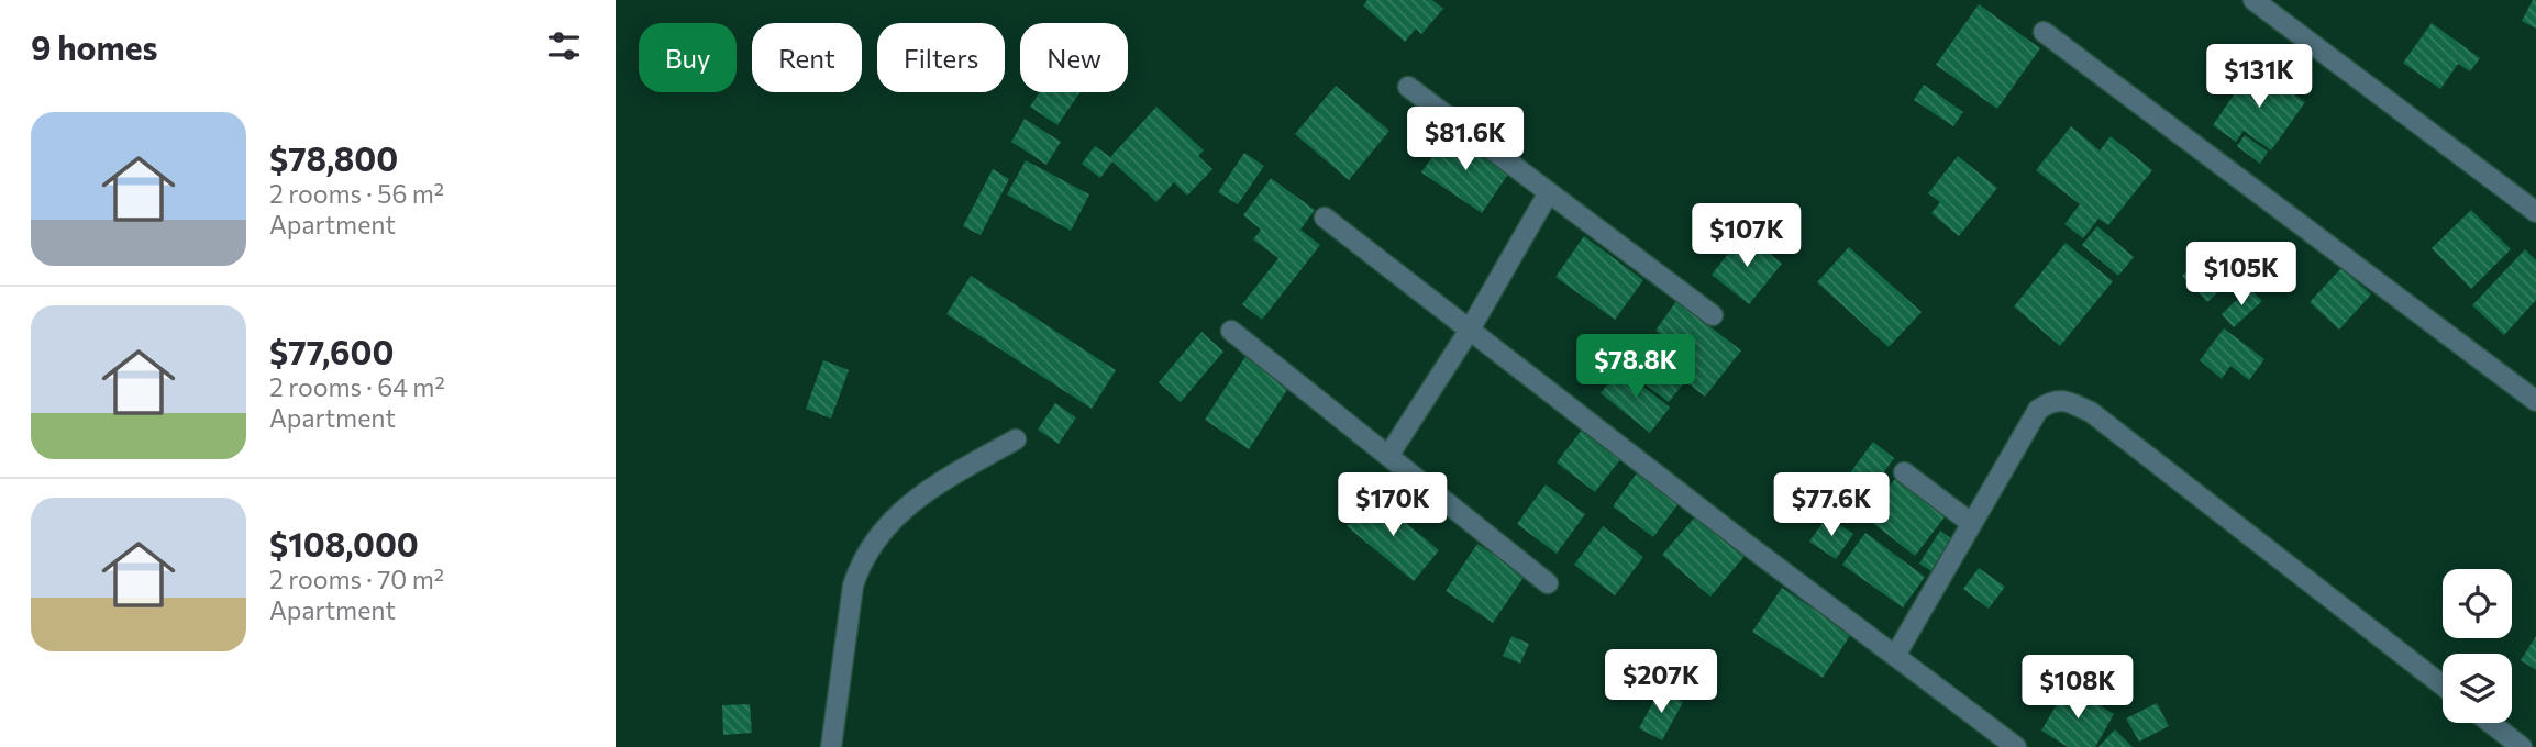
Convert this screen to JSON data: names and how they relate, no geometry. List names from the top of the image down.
{
  "page": {
    "heading": "9 homes",
    "chip": [
      "Buy",
      "Rent",
      "Filters",
      "New"
    ],
    "price": [
      "$131K",
      "$81.6K",
      "$107K",
      "$105K",
      "$78.8K",
      "$170K",
      "$77.6K",
      "$207K",
      "$108K"
    ],
    "list": [
      {
        "name": "$78,800",
        "note": "2 rooms · 56 m² · Apartment"
      },
      {
        "name": "$77,600",
        "note": "2 rooms · 64 m² · Apartment"
      },
      {
        "name": "$108,000",
        "note": "2 rooms · 70 m² · Apartment"
      }
    ]
  }
}
